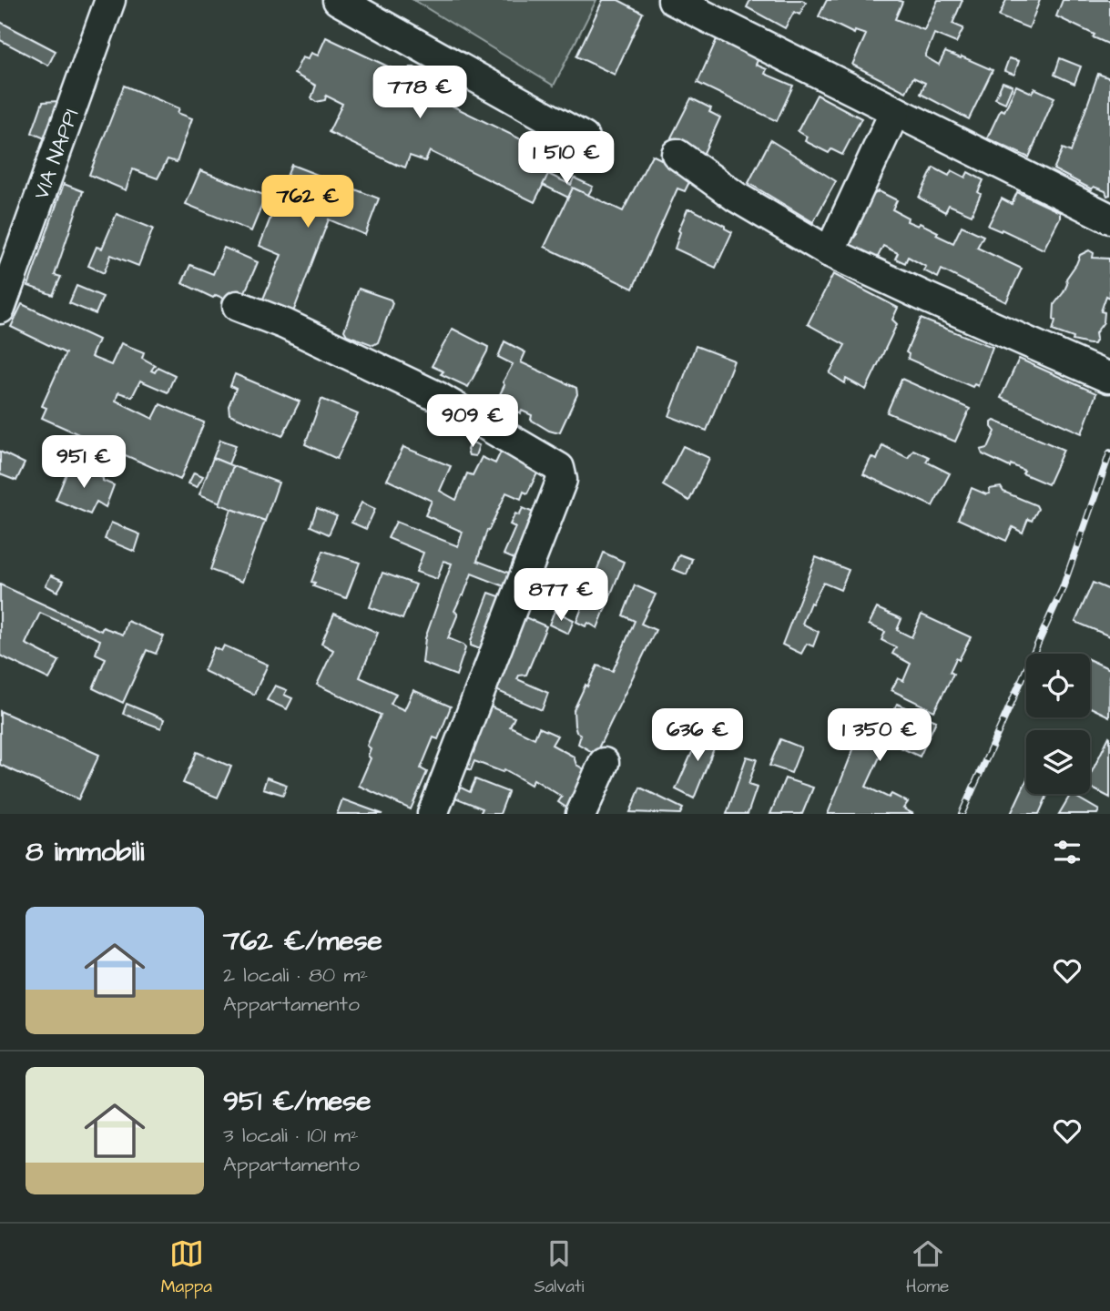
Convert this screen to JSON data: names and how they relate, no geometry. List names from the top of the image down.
{
  "streets": {
    "street": ["VIA NAPPI"]
  },
  "page": {
    "price": [
      "778 €",
      "1 510 €",
      "762 €",
      "909 €",
      "951 €",
      "877 €",
      "636 €",
      "1 350 €"
    ],
    "heading": "8 immobili",
    "list": [
      {
        "name": "762 €/mese",
        "note": "2 locali · 80 m² · Appartamento"
      },
      {
        "name": "951 €/mese",
        "note": "3 locali · 101 m² · Appartamento"
      }
    ],
    "tabs": ["Mappa", "Salvati", "Home"]
  }
}
